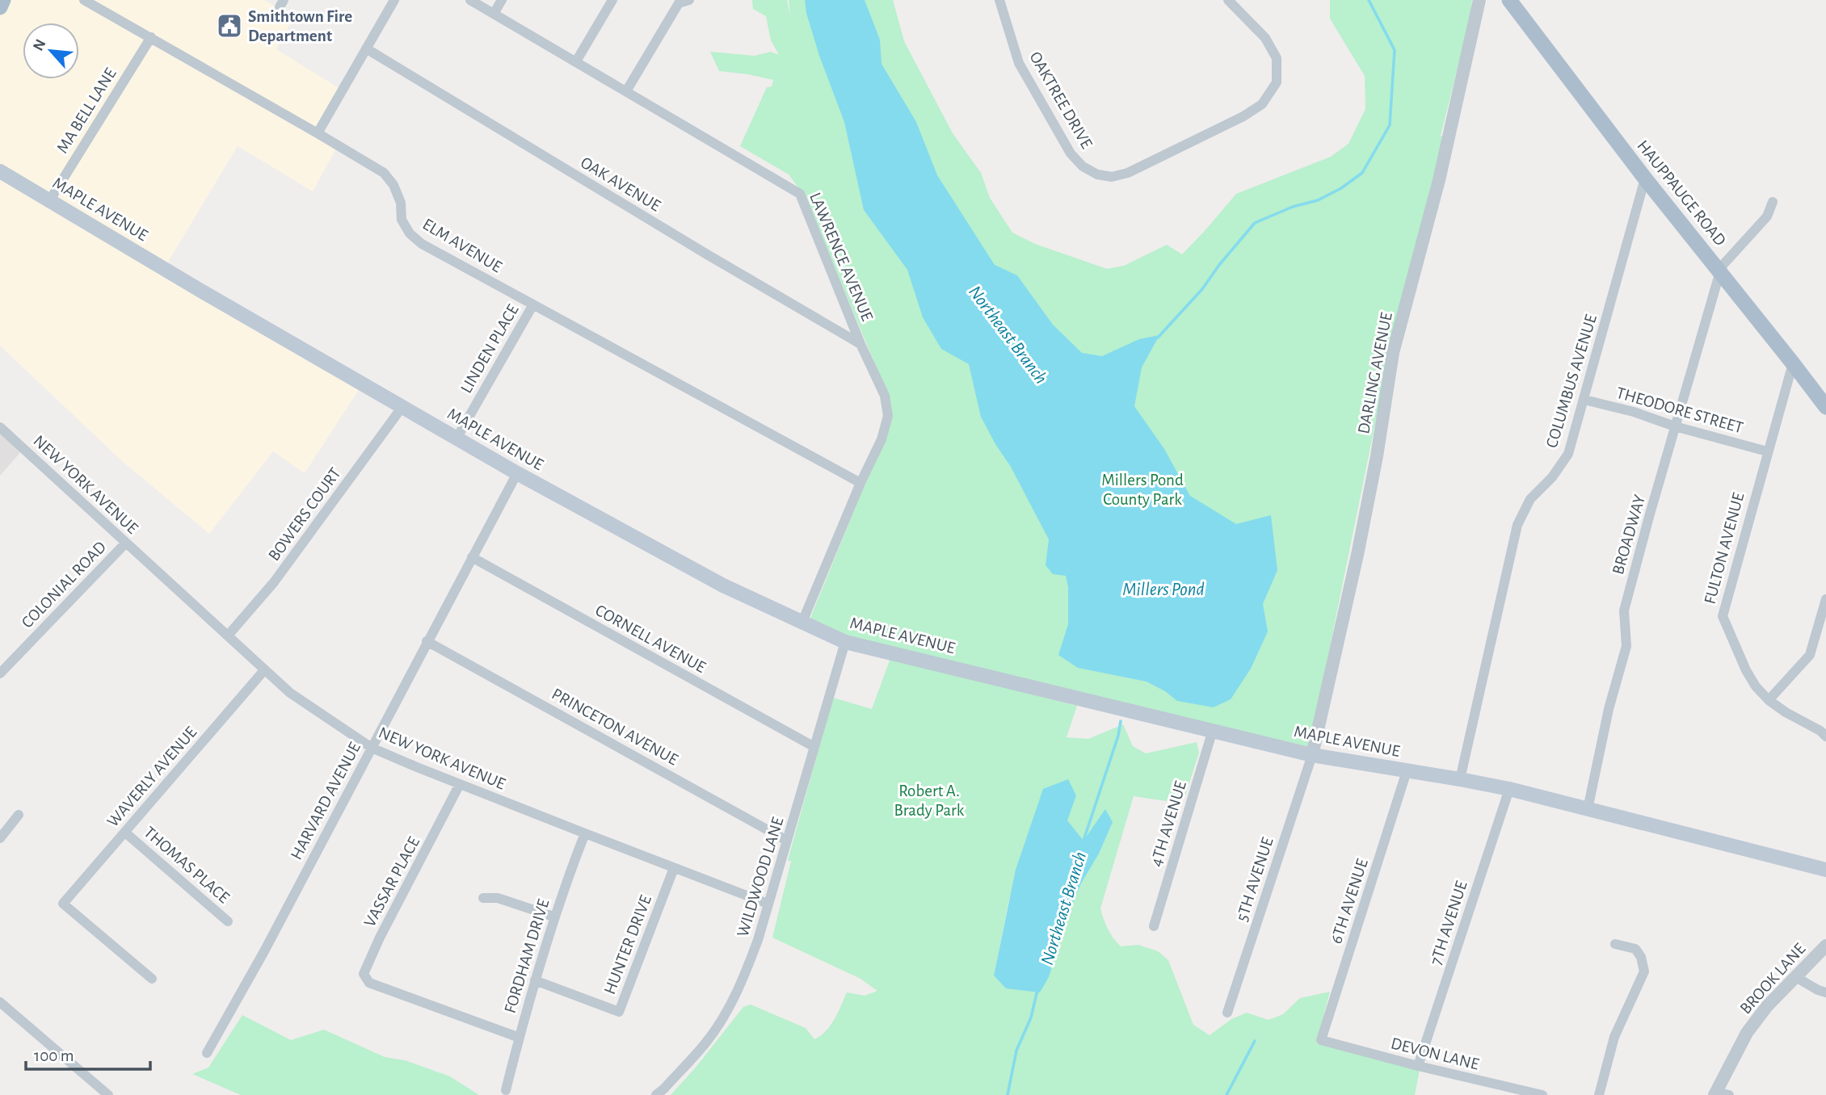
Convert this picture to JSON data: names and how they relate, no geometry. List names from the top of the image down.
{
  "streets": {
    "main road": ["HAUPPAUGE ROAD", "MAPLE AVENUE"],
    "street": [
      "OAKTREE DRIVE",
      "MA BELL LANE",
      "OAK AVENUE",
      "ELM AVENUE",
      "LAWRENCE AVENUE",
      "LINDEN PLACE",
      "DARLING AVENUE",
      "COLUMBUS AVENUE",
      "THEODORE STREET",
      "NEW YORK AVENUE",
      "BOWERS COURT",
      "BROADWAY",
      "FULTON AVENUE",
      "COLONIAL ROAD",
      "CORNELL AVENUE",
      "PRINCETON AVENUE",
      "WAVERLY AVENUE",
      "HARVARD AVENUE",
      "4TH AVENUE",
      "THOMAS PLACE",
      "WILDWOOD LANE",
      "5TH AVENUE",
      "VASSAR PLACE",
      "6TH AVENUE",
      "7TH AVENUE",
      "HUNTER DRIVE",
      "FORDHAM DRIVE",
      "BROOK LANE",
      "DEVON LANE"
    ]
  },
  "crossings": [
    ["MA BELL LANE", "MAPLE AVENUE"],
    ["MA BELL LANE", "ELM AVENUE"],
    ["OAK AVENUE", "LAWRENCE AVENUE"],
    ["HAUPPAUGE ROAD", "COLUMBUS AVENUE"],
    ["HAUPPAUGE ROAD", "BROADWAY"],
    ["HAUPPAUGE ROAD", "FULTON AVENUE"],
    ["MAPLE AVENUE", "LAWRENCE AVENUE"],
    ["MAPLE AVENUE", "LINDEN PLACE"],
    ["MAPLE AVENUE", "DARLING AVENUE"],
    ["MAPLE AVENUE", "COLUMBUS AVENUE"],
    ["MAPLE AVENUE", "BOWERS COURT"],
    ["MAPLE AVENUE", "BROADWAY"],
    ["MAPLE AVENUE", "HARVARD AVENUE"],
    ["MAPLE AVENUE", "4TH AVENUE"],
    ["MAPLE AVENUE", "WILDWOOD LANE"],
    ["MAPLE AVENUE", "5TH AVENUE"],
    ["MAPLE AVENUE", "6TH AVENUE"],
    ["MAPLE AVENUE", "7TH AVENUE"],
    ["ELM AVENUE", "LAWRENCE AVENUE"],
    ["ELM AVENUE", "LINDEN PLACE"],
    ["DARLING AVENUE", "5TH AVENUE"],
    ["COLUMBUS AVENUE", "THEODORE STREET"],
    ["THEODORE STREET", "BROADWAY"],
    ["THEODORE STREET", "FULTON AVENUE"],
    ["NEW YORK AVENUE", "BOWERS COURT"],
    ["NEW YORK AVENUE", "COLONIAL ROAD"],
    ["NEW YORK AVENUE", "WAVERLY AVENUE"],
    ["NEW YORK AVENUE", "HARVARD AVENUE"],
    ["NEW YORK AVENUE", "WILDWOOD LANE"],
    ["NEW YORK AVENUE", "VASSAR PLACE"],
    ["NEW YORK AVENUE", "HUNTER DRIVE"],
    ["NEW YORK AVENUE", "FORDHAM DRIVE"],
    ["CORNELL AVENUE", "HARVARD AVENUE"],
    ["CORNELL AVENUE", "WILDWOOD LANE"],
    ["PRINCETON AVENUE", "HARVARD AVENUE"],
    ["PRINCETON AVENUE", "WILDWOOD LANE"],
    ["WAVERLY AVENUE", "THOMAS PLACE"],
    ["VASSAR PLACE", "FORDHAM DRIVE"],
    ["6TH AVENUE", "DEVON LANE"],
    ["7TH AVENUE", "DEVON LANE"],
    ["HUNTER DRIVE", "FORDHAM DRIVE"]
  ],
  "water": ["Northeast Branch", "Millers Pond"],
  "parks": ["Millers Pond County Park", "Robert A. Brady Park"],
  "places": {
    "public building": ["Smithtown Fire Department"]
  },
  "scale_bar": "100 m",
  "north": "top left"
}
